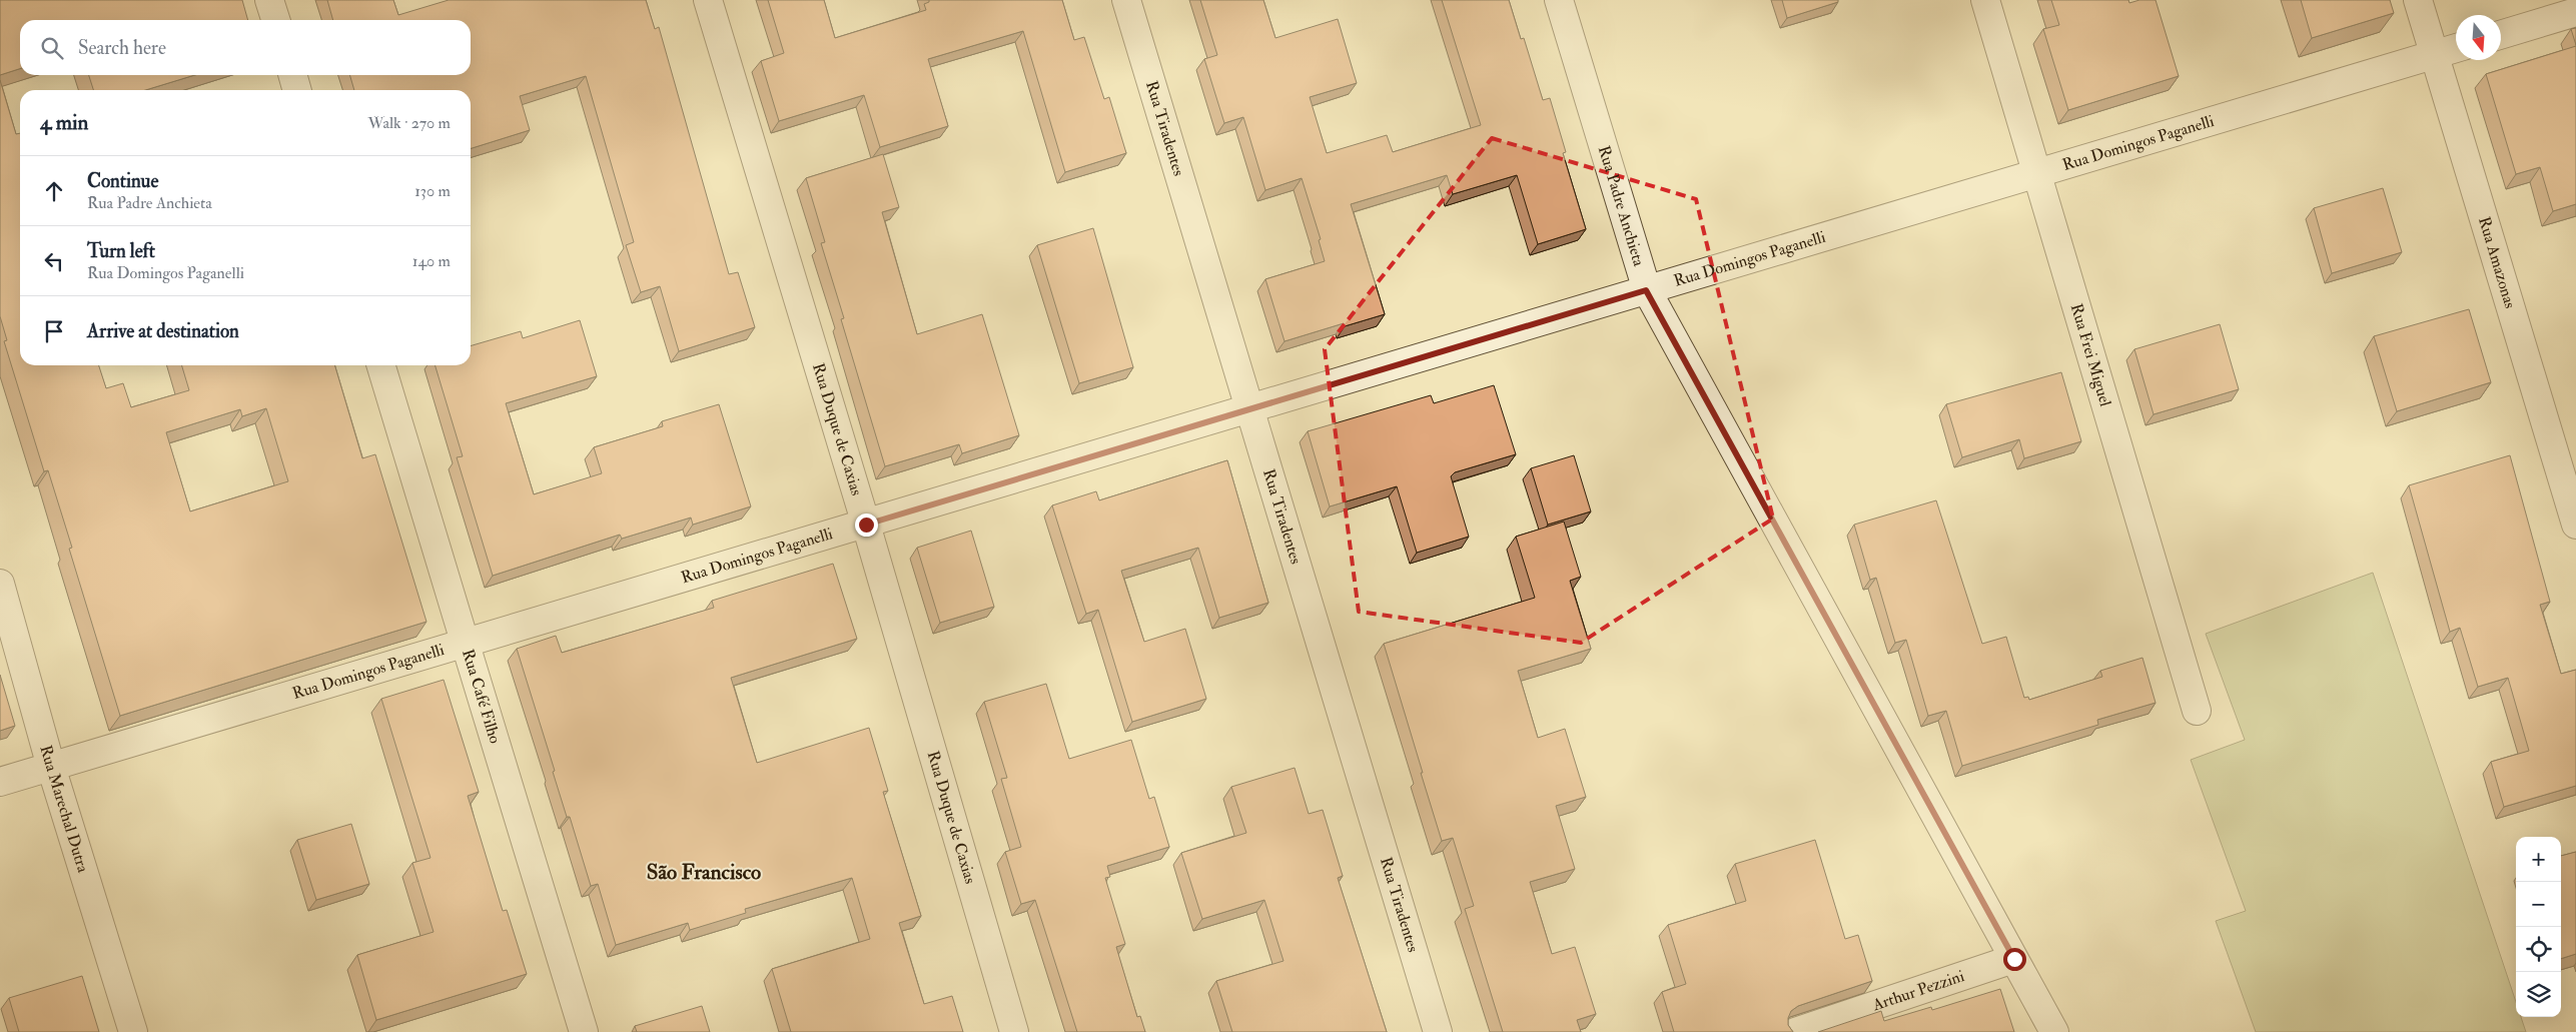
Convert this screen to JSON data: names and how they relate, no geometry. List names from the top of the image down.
{
  "streets": {
    "street": [
      "Rua Tiradentes",
      "Rua Domingos Paganelli",
      "Rua Padre Anchieta",
      "Rua Amazonas",
      "Rua Frei Miguel",
      "Rua Duque de Caxias",
      "Rua Café Filho",
      "Rua Marechal Dutra",
      "Arthur Pezzini"
    ]
  },
  "crossings": [
    ["Rua Tiradentes", "Rua Domingos Paganelli"],
    ["Rua Domingos Paganelli", "Rua Padre Anchieta"],
    ["Rua Domingos Paganelli", "Rua Amazonas"],
    ["Rua Domingos Paganelli", "Rua Frei Miguel"],
    ["Rua Domingos Paganelli", "Rua Duque de Caxias"],
    ["Rua Domingos Paganelli", "Rua Café Filho"],
    ["Rua Domingos Paganelli", "Rua Marechal Dutra"],
    ["Rua Padre Anchieta", "Arthur Pezzini"]
  ],
  "districts": ["São Francisco"],
  "north": "bottom",
  "page": {
    "search": "Search here",
    "heading": ["4 min", "Walk · 270 m"],
    "list": [
      ["Continue", "Rua Padre Anchieta", "130 m"],
      ["Turn left", "Rua Domingos Paganelli", "140 m"],
      "Arrive at destination"
    ],
    "map_buttons": ["+", "−"]
  }
}
